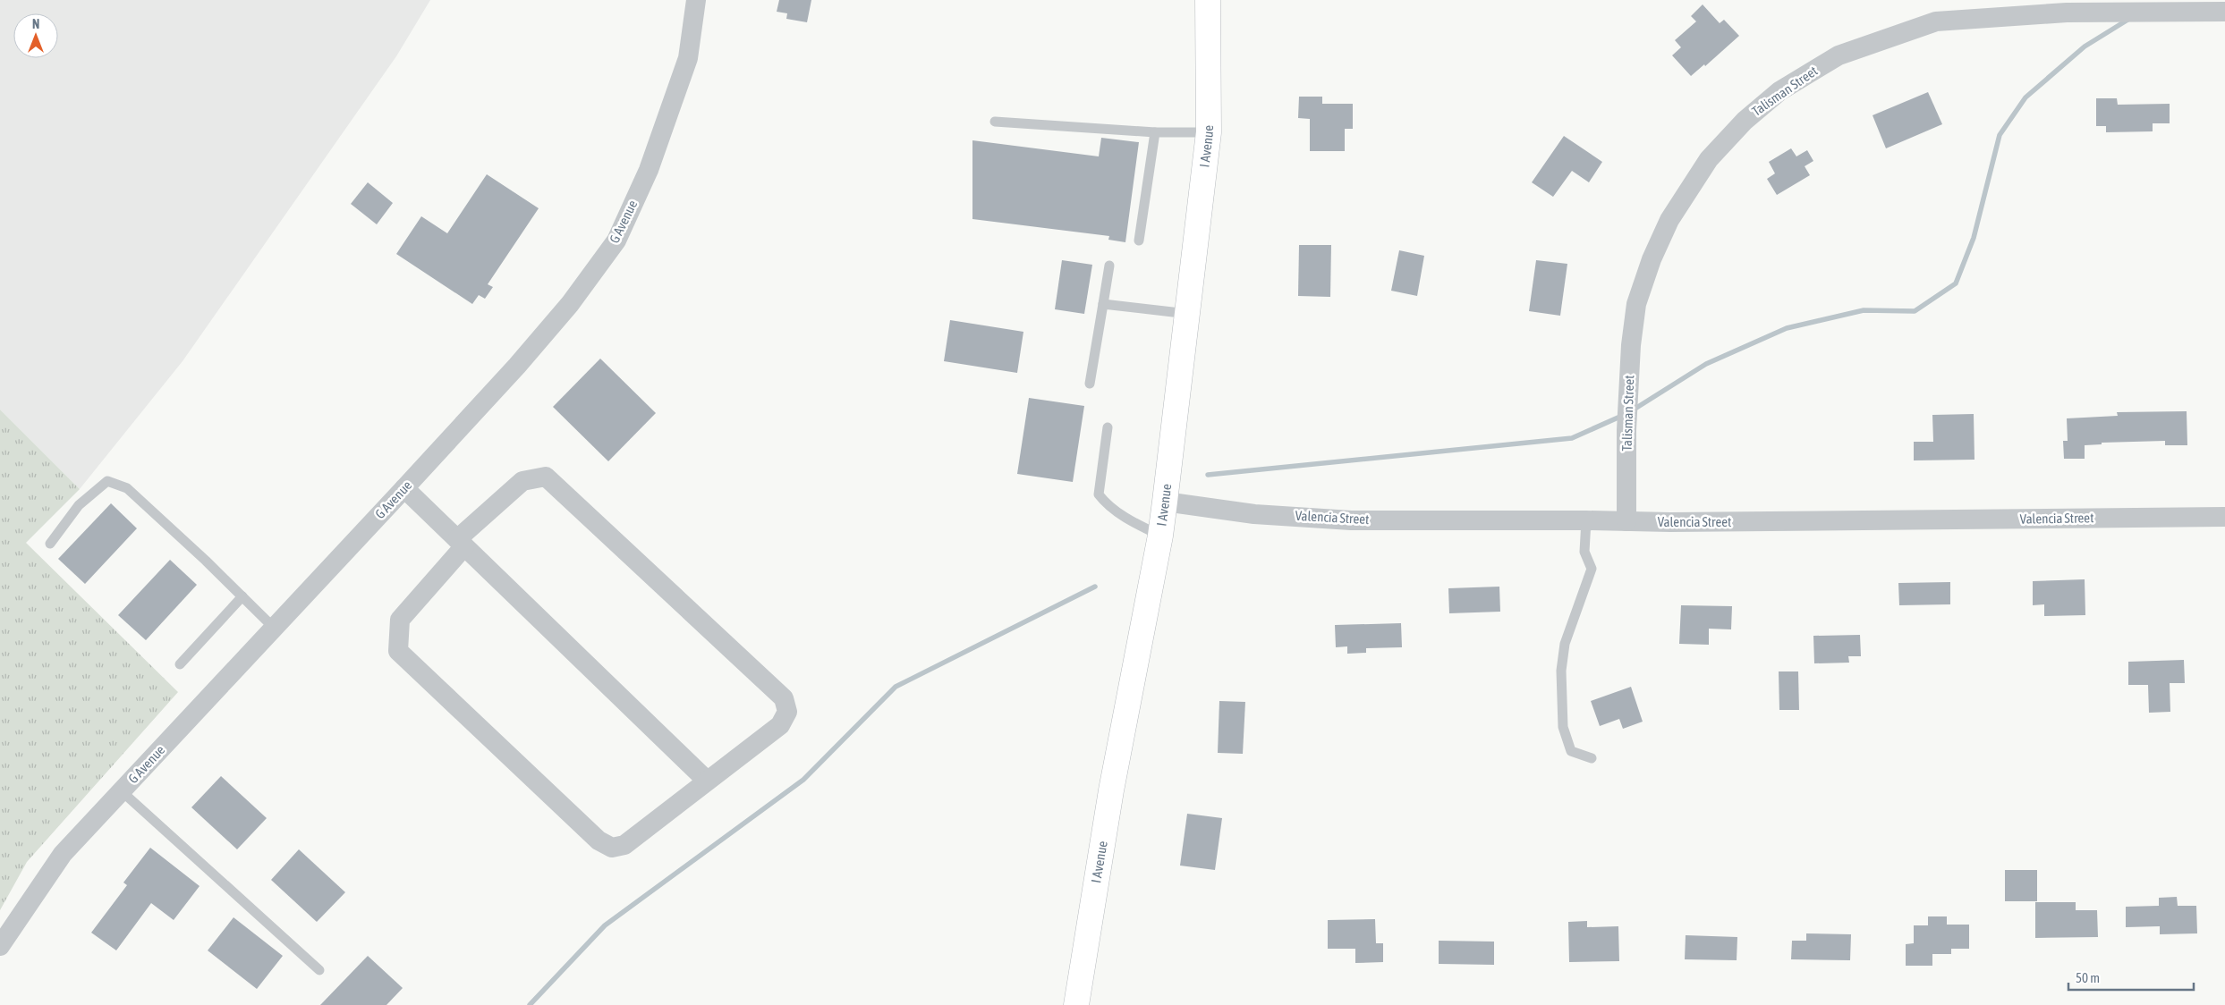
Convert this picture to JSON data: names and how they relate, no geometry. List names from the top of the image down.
{
  "streets": {
    "main road": ["I Avenue"],
    "street": ["Talisman Street", "G Avenue", "Valencia Street"]
  },
  "crossings": [
    ["Talisman Street", "Valencia Street"],
    ["I Avenue", "Valencia Street"]
  ],
  "scale_bar": "50 m",
  "north": "top"
}
